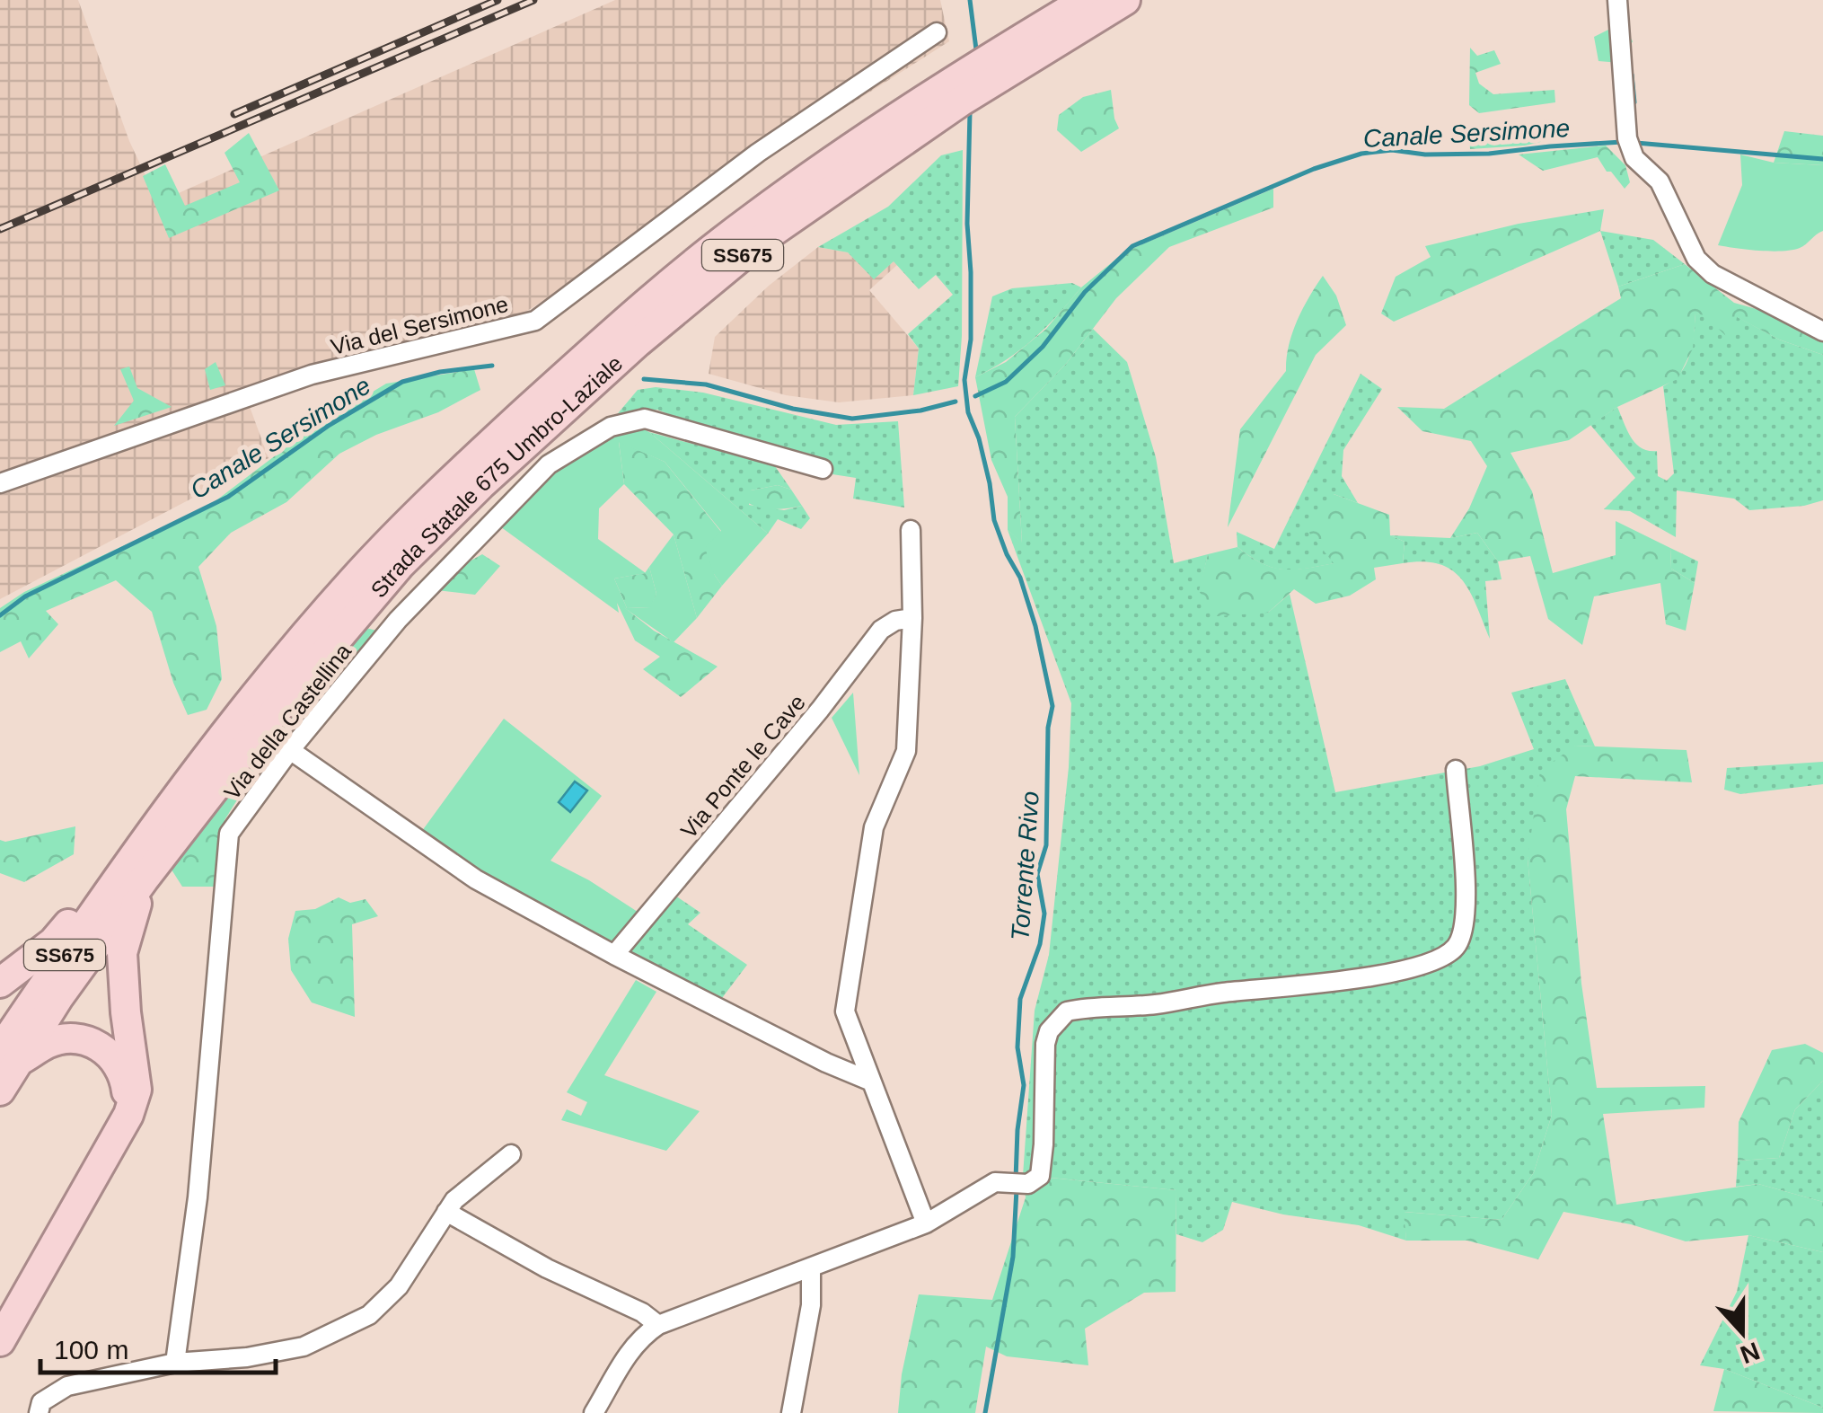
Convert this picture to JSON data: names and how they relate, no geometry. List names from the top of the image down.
{
  "streets": {
    "highway": ["SS675", "Strada Statale 675 Umbro-Laziale"],
    "street": ["Via del Sersimone", "Via della Castellina", "Via Ponte le Cave"]
  },
  "water": ["Canale Sersimone", "Torrente Rivo"],
  "scale_bar": "100 m",
  "north": "bottom"
}
